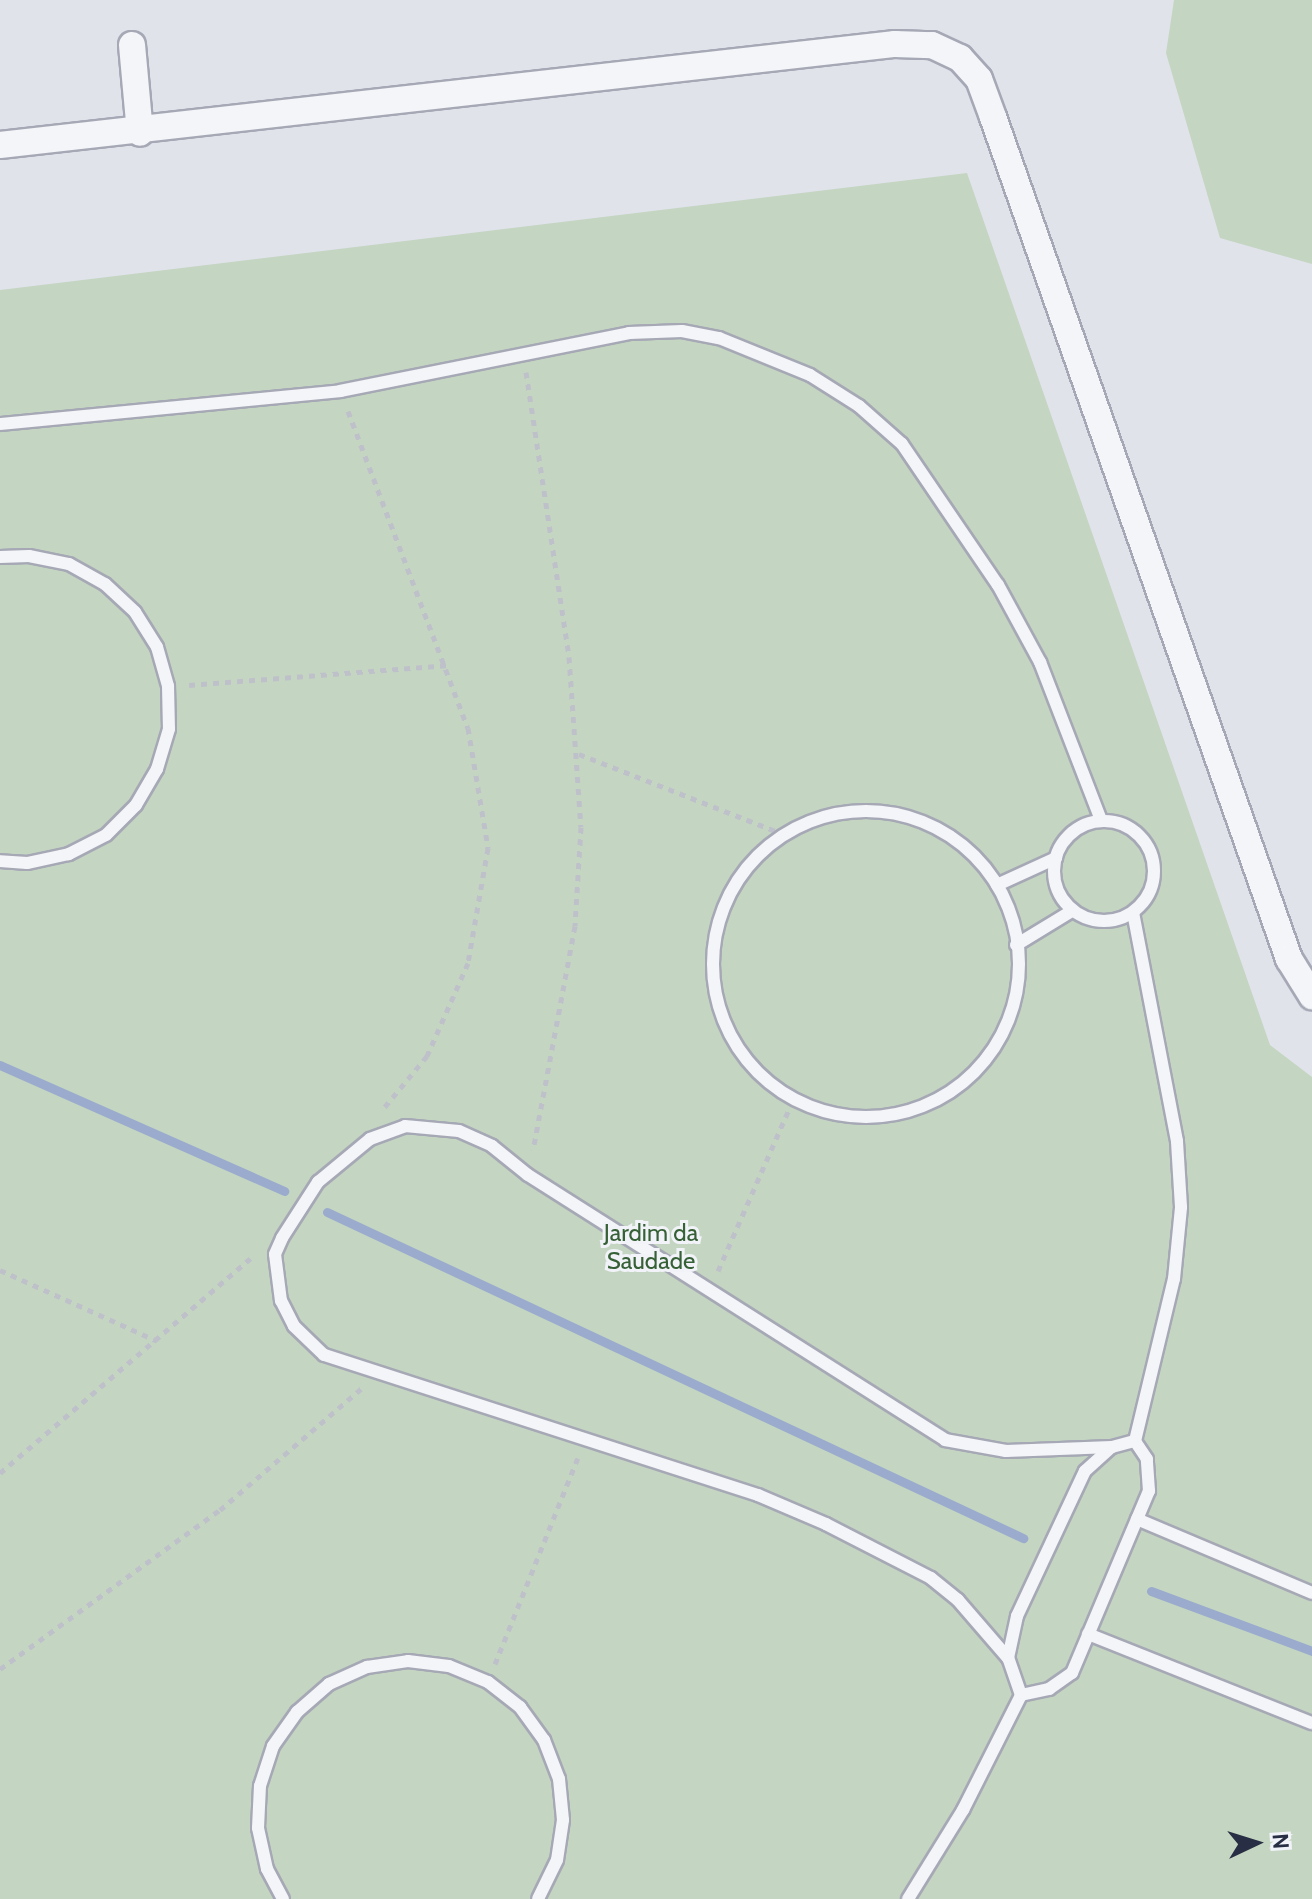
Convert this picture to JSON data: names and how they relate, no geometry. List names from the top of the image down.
{
  "parks": ["Jardim da Saudade"],
  "north": "right"
}
